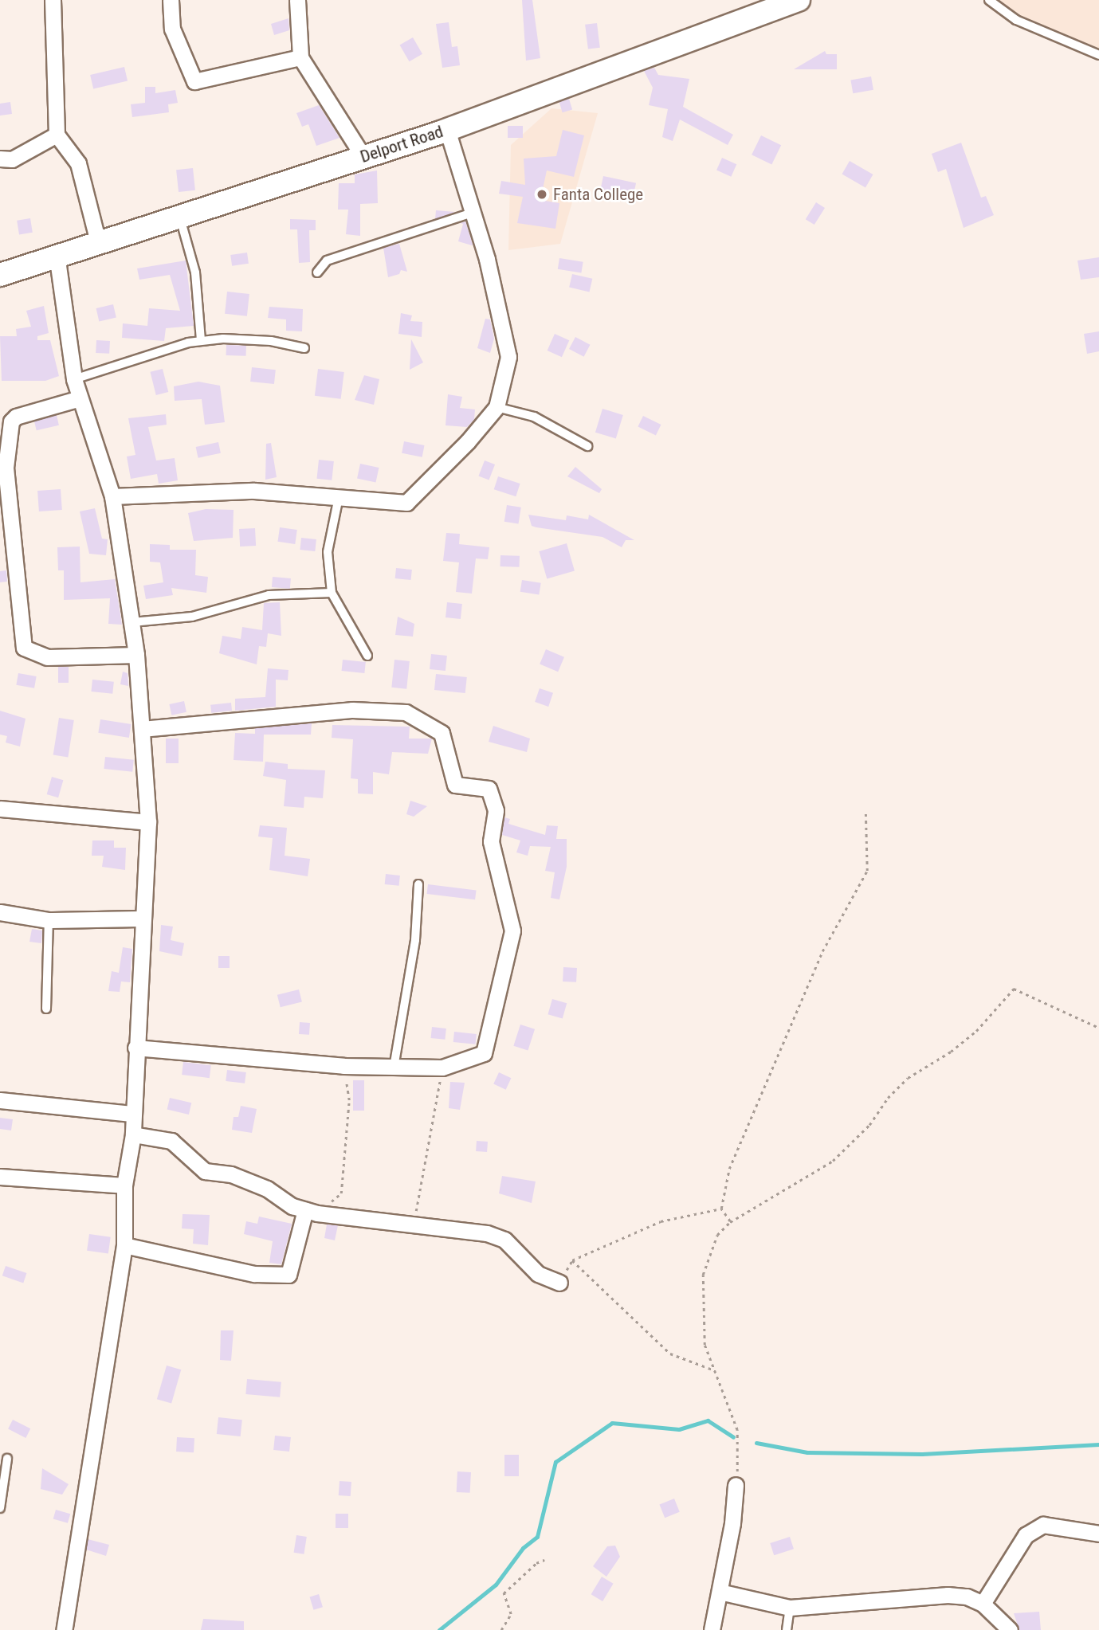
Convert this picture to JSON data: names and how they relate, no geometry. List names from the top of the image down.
{
  "streets": {
    "street": ["Delport Road"]
  },
  "places": ["Fanta College"]
}
